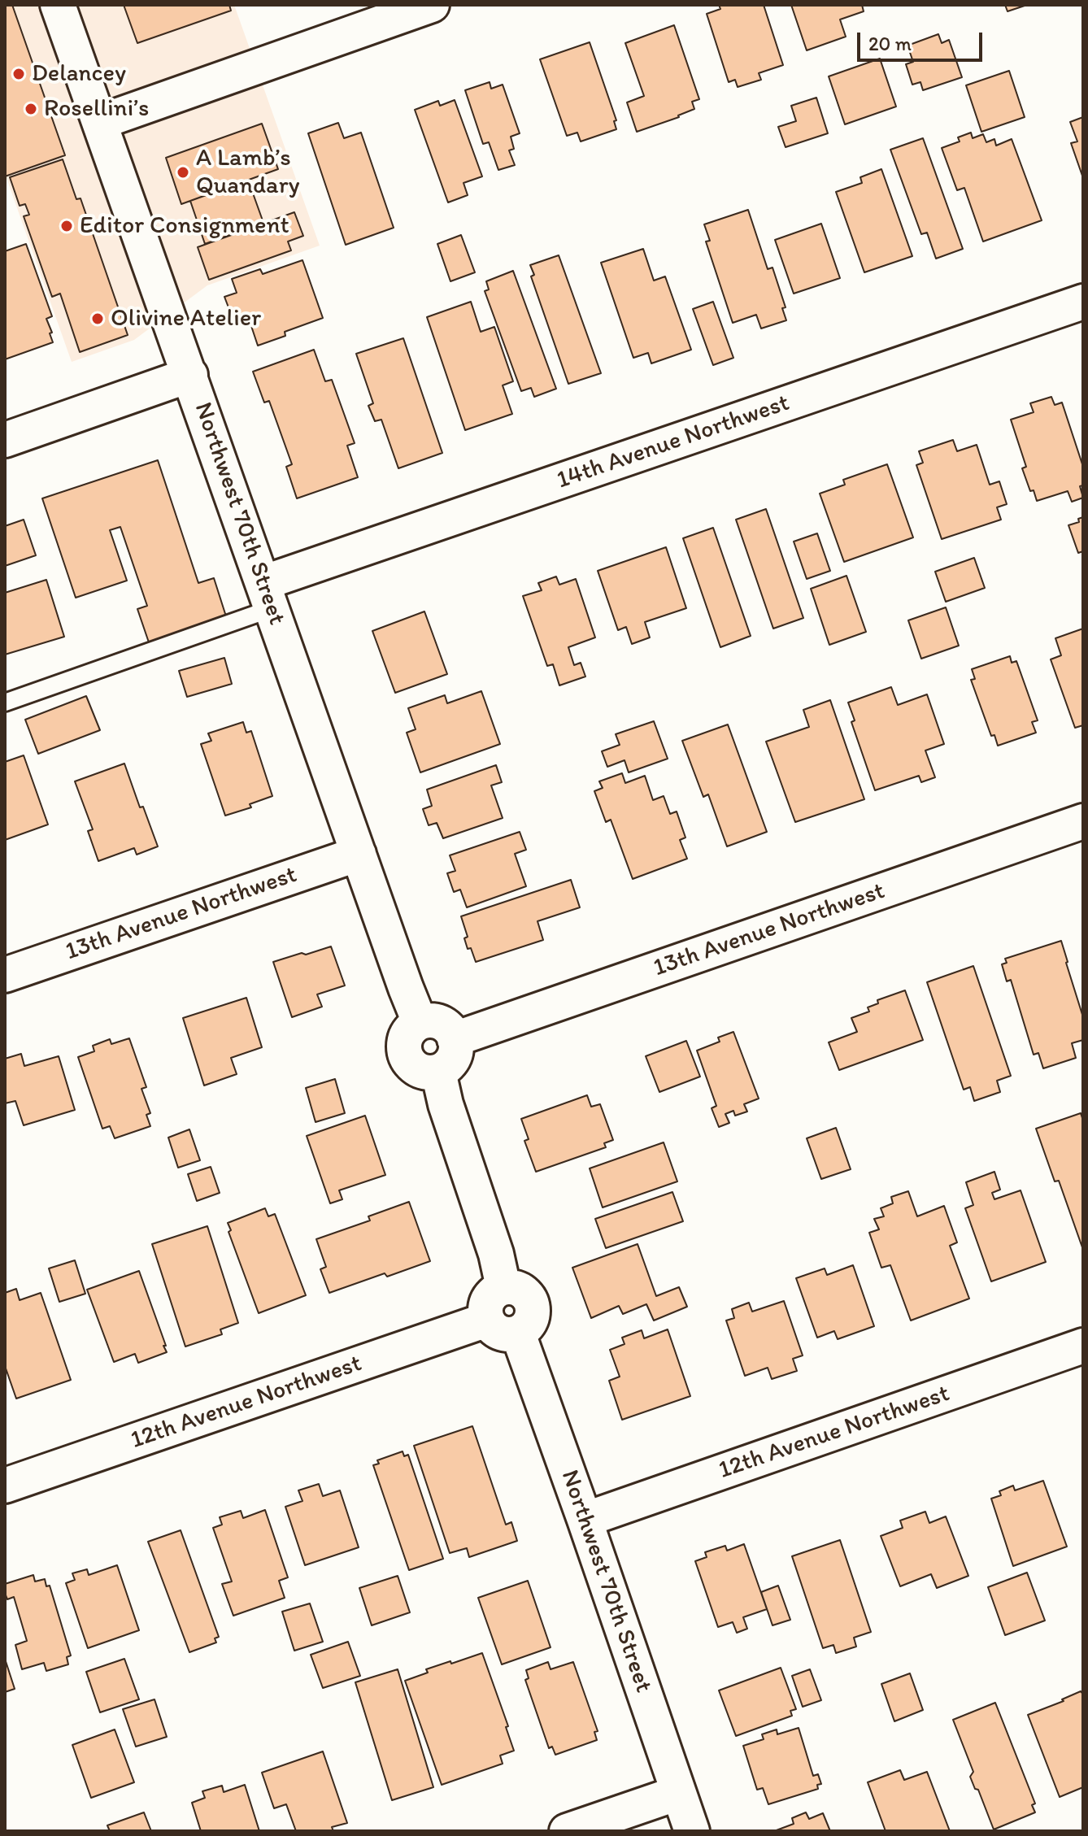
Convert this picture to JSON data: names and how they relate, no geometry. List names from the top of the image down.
{
  "streets": {
    "street": [
      "14th Avenue Northwest",
      "Northwest 70th Street",
      "13th Avenue Northwest",
      "12th Avenue Northwest"
    ]
  },
  "crossings": [
    ["14th Avenue Northwest", "Northwest 70th Street"],
    ["Northwest 70th Street", "13th Avenue Northwest"],
    ["Northwest 70th Street", "12th Avenue Northwest"]
  ],
  "places": [
    "Delancey",
    "Rosellini’s",
    "A Lamb’s Quandary",
    "Editor Consignment",
    "Olivine Atelier"
  ],
  "scale_bar": "20 m"
}
